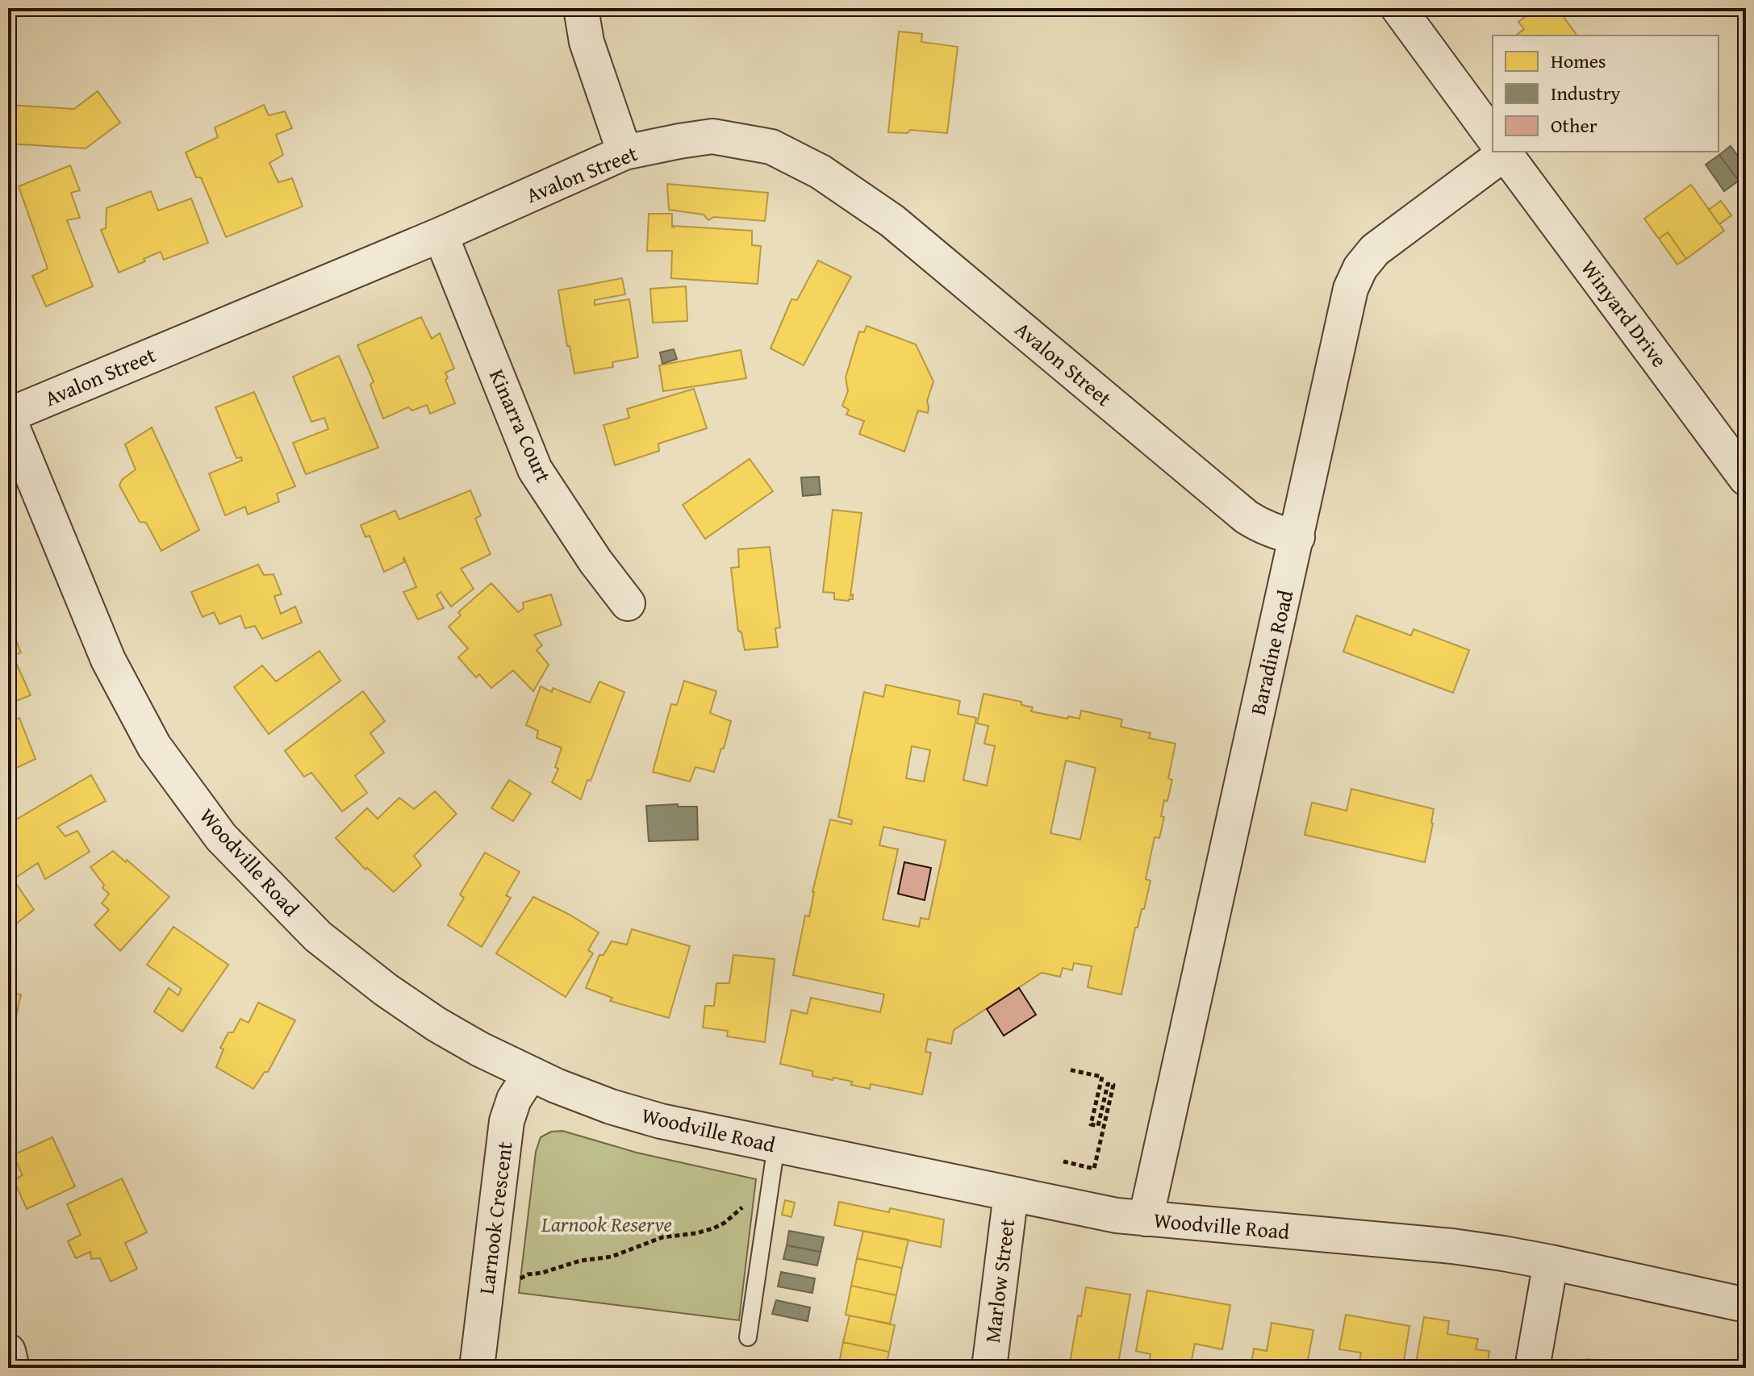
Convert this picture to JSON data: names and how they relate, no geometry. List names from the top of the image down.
{
  "streets": {
    "street": [
      "Avalon Street",
      "Winyard Drive",
      "Kinarra Court",
      "Baradine Road",
      "Woodville Road",
      "Larnook Crescent",
      "Marlow Street"
    ]
  },
  "crossings": [
    ["Avalon Street", "Kinarra Court"],
    ["Avalon Street", "Baradine Road"],
    ["Avalon Street", "Woodville Road"],
    ["Baradine Road", "Woodville Road"],
    ["Woodville Road", "Larnook Crescent"],
    ["Woodville Road", "Marlow Street"]
  ],
  "parks": ["Larnook Reserve"],
  "legend": ["Homes", "Industry", "Other"]
}
